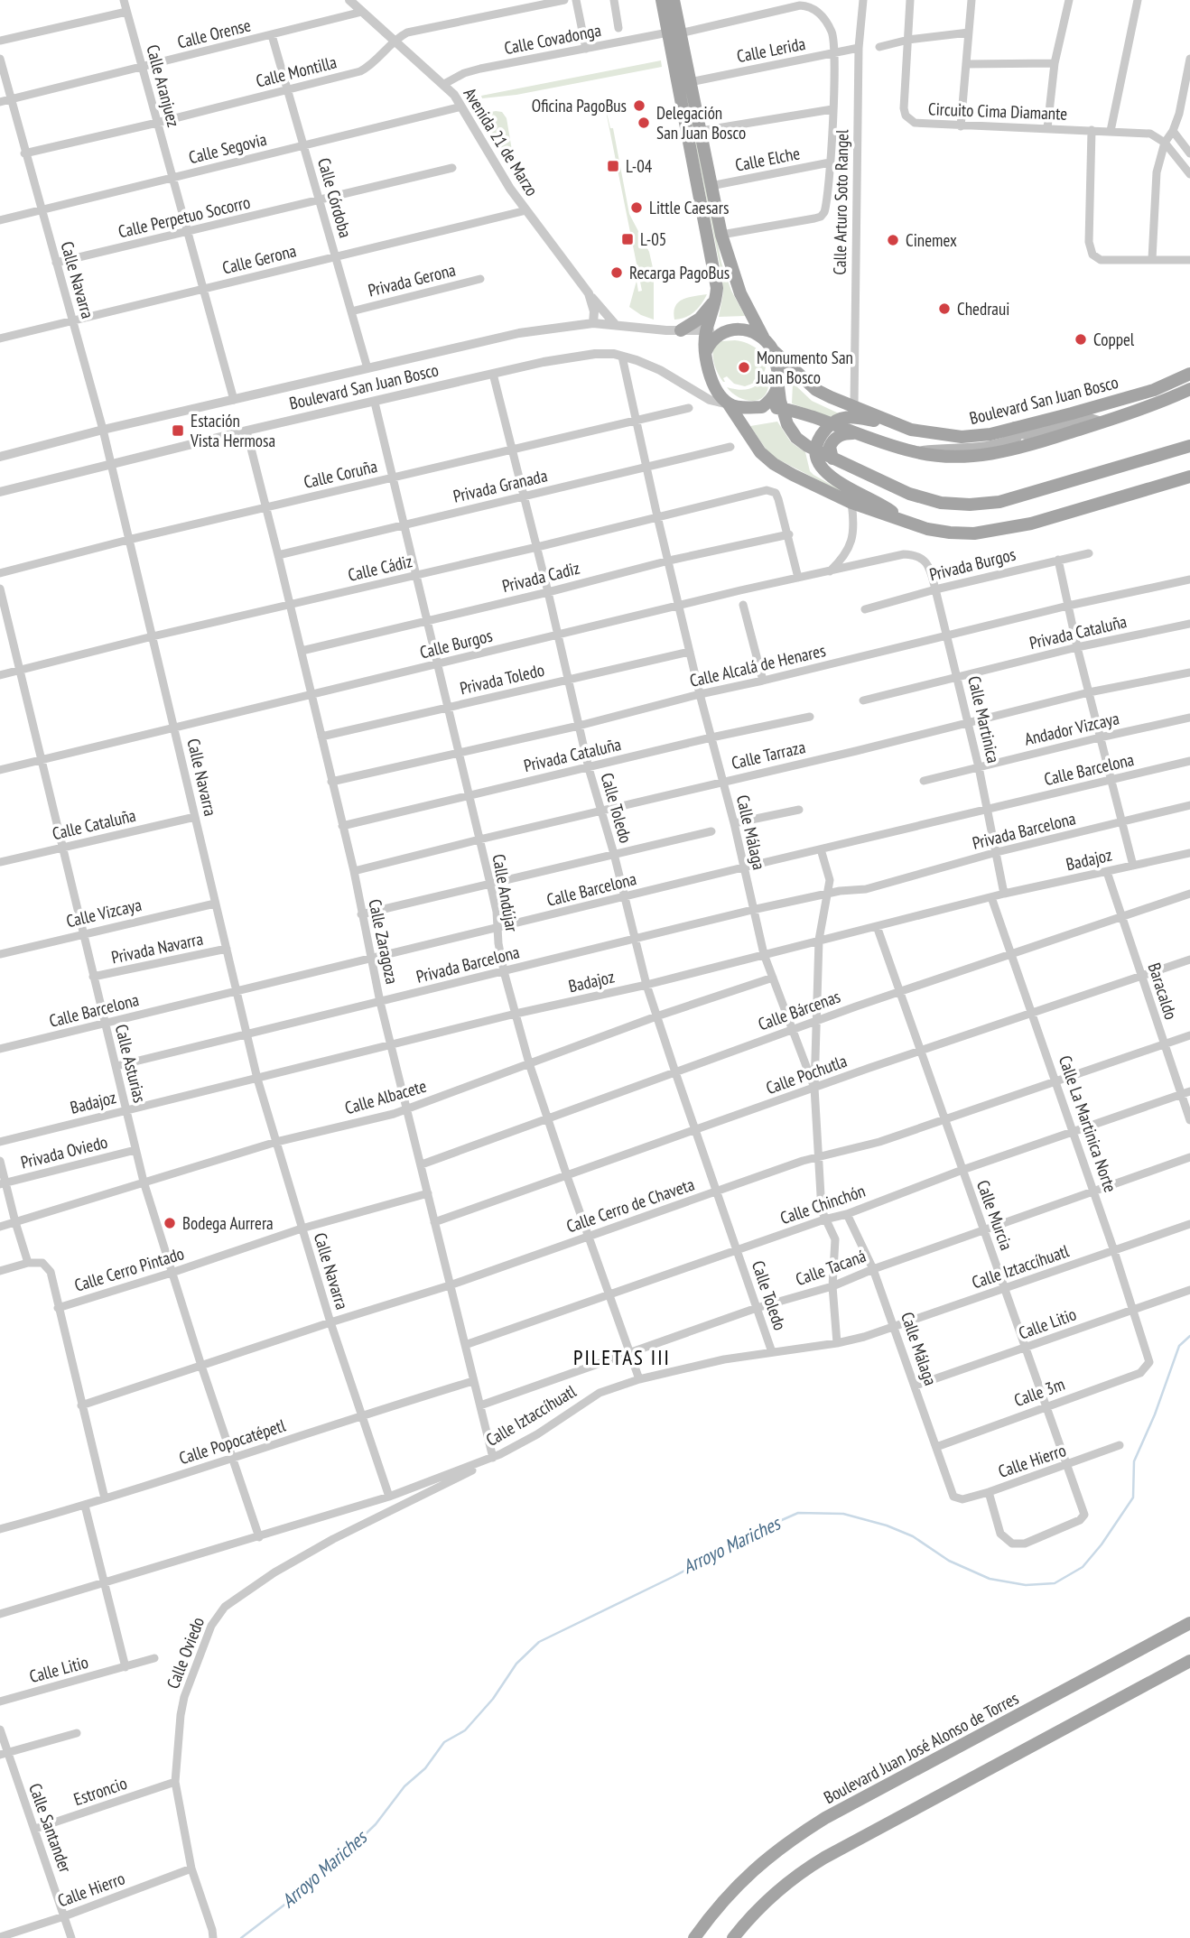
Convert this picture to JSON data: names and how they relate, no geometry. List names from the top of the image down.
{
  "streets": {
    "main road": ["Boulevard San Juan Bosco", "Boulevard Juan José Alonso de Torres"],
    "street": [
      "Calle Orense",
      "Calle Covadonga",
      "Calle Lerida",
      "Calle Montilla",
      "Calle Aranjuez",
      "Circuito Cima Diamante",
      "Avenida 21 de Marzo",
      "Calle Segovia",
      "Calle Elche",
      "Calle Córdoba",
      "Calle Arturo Soto Rangel",
      "Calle Perpetuo Socorro",
      "Calle Gerona",
      "Calle Navarra",
      "Privada Gerona",
      "Calle Coruña",
      "Privada Granada",
      "Privada Burgos",
      "Calle Cádiz",
      "Privada Cadiz",
      "Privada Cataluña",
      "Calle Burgos",
      "Calle Alcalá de Henares",
      "Privada Toledo",
      "Calle Martinica",
      "Andador Vizcaya",
      "Calle Tarraza",
      "Calle Barcelona",
      "Calle Toledo",
      "Calle Cataluña",
      "Privada Barcelona",
      "Calle Málaga",
      "Badajoz",
      "Calle Andújar",
      "Calle Vizcaya",
      "Calle Zaragoza",
      "Privada Navarra",
      "Baracaldo",
      "Calle Bárcenas",
      "Calle Asturias",
      "Calle Pochutla",
      "Calle Albacete",
      "Calle La Martinica Norte",
      "Privada Oviedo",
      "Calle Chinchón",
      "Calle Cerro de Chaveta",
      "Calle Murcia",
      "Calle Iztaccíhuatl",
      "Calle Tacaná",
      "Calle Cerro Pintado",
      "Calle Litio",
      "Calle 3m",
      "Calle Popocatépetl",
      "Calle Hierro",
      "Calle Oviedo",
      "Estroncio",
      "Calle Santander"
    ]
  },
  "crossings": [
    ["Calle Orense", "Calle Aranjuez"],
    ["Calle Orense", "Avenida 21 de Marzo"],
    ["Calle Orense", "Calle Córdoba"],
    ["Calle Orense", "Calle Navarra"],
    ["Calle Covadonga", "Calle Lerida"],
    ["Calle Covadonga", "Avenida 21 de Marzo"],
    ["Calle Lerida", "Calle Arturo Soto Rangel"],
    ["Calle Montilla", "Calle Aranjuez"],
    ["Calle Montilla", "Avenida 21 de Marzo"],
    ["Calle Montilla", "Calle Córdoba"],
    ["Calle Montilla", "Calle Navarra"],
    ["Calle Aranjuez", "Calle Segovia"],
    ["Calle Aranjuez", "Calle Perpetuo Socorro"],
    ["Calle Aranjuez", "Calle Gerona"],
    ["Calle Aranjuez", "Boulevard San Juan Bosco"],
    ["Avenida 21 de Marzo", "Calle Segovia"],
    ["Avenida 21 de Marzo", "Calle Gerona"],
    ["Avenida 21 de Marzo", "Boulevard San Juan Bosco"],
    ["Calle Segovia", "Calle Córdoba"],
    ["Calle Segovia", "Calle Navarra"],
    ["Calle Córdoba", "Calle Perpetuo Socorro"],
    ["Calle Córdoba", "Calle Gerona"],
    ["Calle Córdoba", "Privada Gerona"],
    ["Calle Córdoba", "Boulevard San Juan Bosco"],
    ["Calle Arturo Soto Rangel", "Boulevard San Juan Bosco"],
    ["Calle Perpetuo Socorro", "Calle Navarra"],
    ["Calle Gerona", "Calle Navarra"],
    ["Calle Navarra", "Boulevard San Juan Bosco"],
    ["Calle Navarra", "Calle Coruña"],
    ["Calle Navarra", "Calle Cádiz"],
    ["Calle Navarra", "Calle Burgos"],
    ["Calle Navarra", "Calle Barcelona"],
    ["Calle Navarra", "Calle Cataluña"],
    ["Calle Navarra", "Privada Barcelona"],
    ["Calle Navarra", "Badajoz"],
    ["Calle Navarra", "Calle Vizcaya"],
    ["Calle Navarra", "Privada Navarra"],
    ["Calle Navarra", "Calle Albacete"],
    ["Calle Navarra", "Calle Cerro de Chaveta"],
    ["Calle Navarra", "Calle Iztaccíhuatl"],
    ["Calle Navarra", "Calle Cerro Pintado"],
    ["Calle Navarra", "Calle Popocatépetl"],
    ["Boulevard San Juan Bosco", "Calle Toledo"],
    ["Boulevard San Juan Bosco", "Calle Málaga"],
    ["Boulevard San Juan Bosco", "Calle Andújar"],
    ["Boulevard San Juan Bosco", "Calle Zaragoza"],
    ["Calle Coruña", "Calle Toledo"],
    ["Calle Coruña", "Calle Málaga"],
    ["Calle Coruña", "Calle Andújar"],
    ["Calle Coruña", "Calle Zaragoza"],
    ["Privada Granada", "Calle Toledo"],
    ["Privada Granada", "Calle Málaga"],
    ["Privada Granada", "Calle Andújar"],
    ["Privada Granada", "Calle Zaragoza"],
    ["Privada Burgos", "Calle Martinica"],
    ["Calle Cádiz", "Privada Cadiz"],
    ["Calle Cádiz", "Calle Toledo"],
    ["Calle Cádiz", "Calle Málaga"],
    ["Calle Cádiz", "Calle Andújar"],
    ["Calle Cádiz", "Calle Zaragoza"],
    ["Calle Cádiz", "Calle Asturias"],
    ["Privada Cadiz", "Calle Toledo"],
    ["Privada Cadiz", "Calle Málaga"],
    ["Privada Cadiz", "Calle Andújar"],
    ["Privada Cadiz", "Calle Zaragoza"],
    ["Privada Cataluña", "Calle Martinica"],
    ["Privada Cataluña", "Calle Toledo"],
    ["Privada Cataluña", "Calle Málaga"],
    ["Privada Cataluña", "Calle Andújar"],
    ["Privada Cataluña", "Calle Zaragoza"],
    ["Calle Burgos", "Calle Martinica"],
    ["Calle Burgos", "Calle Toledo"],
    ["Calle Burgos", "Calle Málaga"],
    ["Calle Burgos", "Calle Andújar"],
    ["Calle Burgos", "Calle Zaragoza"],
    ["Calle Burgos", "Calle Asturias"],
    ["Calle Alcalá de Henares", "Calle Martinica"],
    ["Calle Alcalá de Henares", "Calle Toledo"],
    ["Calle Alcalá de Henares", "Calle Málaga"],
    ["Calle Alcalá de Henares", "Calle Andújar"],
    ["Calle Alcalá de Henares", "Calle Zaragoza"],
    ["Privada Toledo", "Calle Toledo"],
    ["Privada Toledo", "Calle Málaga"],
    ["Privada Toledo", "Calle Andújar"],
    ["Privada Toledo", "Calle Zaragoza"],
    ["Calle Martinica", "Andador Vizcaya"],
    ["Calle Martinica", "Calle Tarraza"],
    ["Calle Martinica", "Calle Barcelona"],
    ["Calle Martinica", "Privada Barcelona"],
    ["Calle Martinica", "Badajoz"],
    ["Calle Tarraza", "Calle Toledo"],
    ["Calle Tarraza", "Calle Málaga"],
    ["Calle Tarraza", "Calle Andújar"],
    ["Calle Tarraza", "Calle Zaragoza"],
    ["Calle Barcelona", "Calle Toledo"],
    ["Calle Barcelona", "Calle Málaga"],
    ["Calle Barcelona", "Calle Andújar"],
    ["Calle Barcelona", "Calle Zaragoza"],
    ["Calle Barcelona", "Calle Asturias"],
    ["Calle Toledo", "Privada Barcelona"],
    ["Calle Toledo", "Badajoz"],
    ["Calle Toledo", "Calle Bárcenas"],
    ["Calle Toledo", "Calle Pochutla"],
    ["Calle Toledo", "Calle Albacete"],
    ["Calle Toledo", "Calle Chinchón"],
    ["Calle Toledo", "Calle Cerro de Chaveta"],
    ["Calle Toledo", "Calle Iztaccíhuatl"],
    ["Calle Toledo", "Calle Tacaná"],
    ["Calle Cataluña", "Calle Asturias"],
    ["Privada Barcelona", "Calle Málaga"],
    ["Privada Barcelona", "Calle Andújar"],
    ["Privada Barcelona", "Calle Zaragoza"],
    ["Privada Barcelona", "Calle Asturias"],
    ["Calle Málaga", "Badajoz"],
    ["Calle Málaga", "Calle Bárcenas"],
    ["Calle Málaga", "Calle Pochutla"],
    ["Calle Málaga", "Calle Albacete"],
    ["Calle Málaga", "Calle Chinchón"],
    ["Calle Málaga", "Calle Iztaccíhuatl"],
    ["Calle Málaga", "Calle Tacaná"],
    ["Calle Málaga", "Calle Litio"],
    ["Calle Málaga", "Calle 3m"],
    ["Calle Málaga", "Calle Hierro"],
    ["Badajoz", "Calle Andújar"],
    ["Badajoz", "Calle Zaragoza"],
    ["Badajoz", "Baracaldo"],
    ["Badajoz", "Calle Asturias"],
    ["Badajoz", "Calle La Martinica Norte"],
    ["Badajoz", "Calle Murcia"],
    ["Calle Andújar", "Calle Bárcenas"],
    ["Calle Andújar", "Calle Pochutla"],
    ["Calle Andújar", "Calle Albacete"],
    ["Calle Andújar", "Calle Chinchón"],
    ["Calle Andújar", "Calle Cerro de Chaveta"],
    ["Calle Andújar", "Calle Iztaccíhuatl"],
    ["Calle Andújar", "Calle Tacaná"],
    ["Calle Vizcaya", "Calle Asturias"],
    ["Calle Zaragoza", "Calle Bárcenas"],
    ["Calle Zaragoza", "Calle Pochutla"],
    ["Calle Zaragoza", "Calle Albacete"],
    ["Calle Zaragoza", "Calle Chinchón"],
    ["Calle Zaragoza", "Calle Cerro de Chaveta"],
    ["Calle Zaragoza", "Calle Iztaccíhuatl"],
    ["Calle Zaragoza", "Calle Tacaná"],
    ["Calle Zaragoza", "Calle Cerro Pintado"],
    ["Calle Zaragoza", "Calle Popocatépetl"],
    ["Calle Zaragoza", "Calle Oviedo"],
    ["Privada Navarra", "Calle Asturias"],
    ["Baracaldo", "Calle Bárcenas"],
    ["Baracaldo", "Calle Pochutla"],
    ["Baracaldo", "Calle Chinchón"],
    ["Baracaldo", "Calle Cerro de Chaveta"],
    ["Calle Bárcenas", "Calle La Martinica Norte"],
    ["Calle Bárcenas", "Calle Murcia"],
    ["Calle Asturias", "Calle Albacete"],
    ["Calle Asturias", "Privada Oviedo"],
    ["Calle Asturias", "Calle Cerro de Chaveta"],
    ["Calle Asturias", "Calle Iztaccíhuatl"],
    ["Calle Asturias", "Calle Cerro Pintado"],
    ["Calle Asturias", "Calle Popocatépetl"],
    ["Calle Pochutla", "Calle La Martinica Norte"],
    ["Calle Pochutla", "Calle Murcia"],
    ["Calle La Martinica Norte", "Calle Chinchón"],
    ["Calle La Martinica Norte", "Calle Cerro de Chaveta"],
    ["Calle La Martinica Norte", "Calle Iztaccíhuatl"],
    ["Calle La Martinica Norte", "Calle Tacaná"],
    ["Calle La Martinica Norte", "Calle Litio"],
    ["Calle La Martinica Norte", "Calle 3m"],
    ["Calle Chinchón", "Calle Murcia"],
    ["Calle Cerro de Chaveta", "Calle Murcia"],
    ["Calle Murcia", "Calle Iztaccíhuatl"],
    ["Calle Murcia", "Calle Tacaná"],
    ["Calle Murcia", "Calle Litio"],
    ["Calle Murcia", "Calle 3m"],
    ["Calle Murcia", "Calle Hierro"],
    ["Calle Iztaccíhuatl", "Calle Oviedo"],
    ["Calle Hierro", "Calle Oviedo"],
    ["Calle Hierro", "Calle Santander"],
    ["Calle Oviedo", "Estroncio"],
    ["Estroncio", "Calle Santander"]
  ],
  "districts": ["PILETAS III"],
  "water": ["Arroyo Mariches"],
  "places": {
    "other": [
      "Oficina PagoBus",
      "Delegación San Juan Bosco",
      "Little Caesars",
      "Cinemex",
      "Recarga PagoBus",
      "Chedraui",
      "Coppel",
      "Monumento San Juan Bosco",
      "Bodega Aurrera"
    ],
    "transit": ["L-04", "L-05", "Estación Vista Hermosa"]
  }
}
